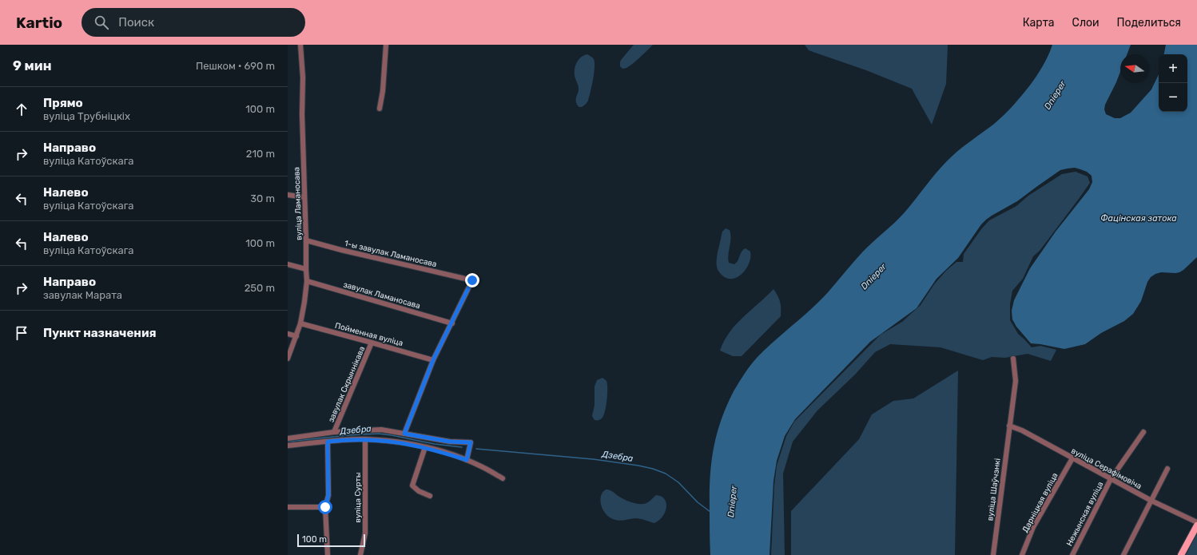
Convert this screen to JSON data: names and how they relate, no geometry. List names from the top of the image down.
{
  "streets": {
    "street": [
      "вуліца Ламаносава",
      "1-ы завулак Ламаносава",
      "завулак Ламаносава",
      "Пойменная вуліца",
      "завулак Скрыннікава",
      "вуліца Серафімовіча",
      "вуліца Шаўчэнкі",
      "вуліца Сурты",
      "Дарніцкая вуліца",
      "Нежынская вуліца"
    ]
  },
  "crossings": [
    ["вуліца Ламаносава", "1-ы завулак Ламаносава"],
    ["вуліца Ламаносава", "завулак Ламаносава"],
    ["вуліца Ламаносава", "Пойменная вуліца"],
    ["1-ы завулак Ламаносава", "завулак Ламаносава"],
    ["Пойменная вуліца", "завулак Скрыннікава"],
    ["вуліца Серафімовіча", "вуліца Шаўчэнкі"],
    ["вуліца Серафімовіча", "Дарніцкая вуліца"],
    ["вуліца Серафімовіча", "Нежынская вуліца"]
  ],
  "water": ["Dnieper", "Фацінская затока", "Дзебра"],
  "scale_bar": "100 m",
  "north": "left",
  "page": {
    "header": "Kartio",
    "search": "Поиск",
    "nav": ["Карта", "Слои", "Поделиться"],
    "heading": ["9 мин", "Пешком · 690 m"],
    "map_buttons": ["+", "−"],
    "list": [
      ["Прямо", "вуліца Трубніцкіх", "100 m"],
      ["Направо", "вуліца Катоўскага", "210 m"],
      ["Налево", "вуліца Катоўскага", "30 m"],
      ["Налево", "вуліца Катоўскага", "100 m"],
      ["Направо", "завулак Марата", "250 m"],
      "Пункт назначения"
    ],
    "scale": "100 m"
  }
}
